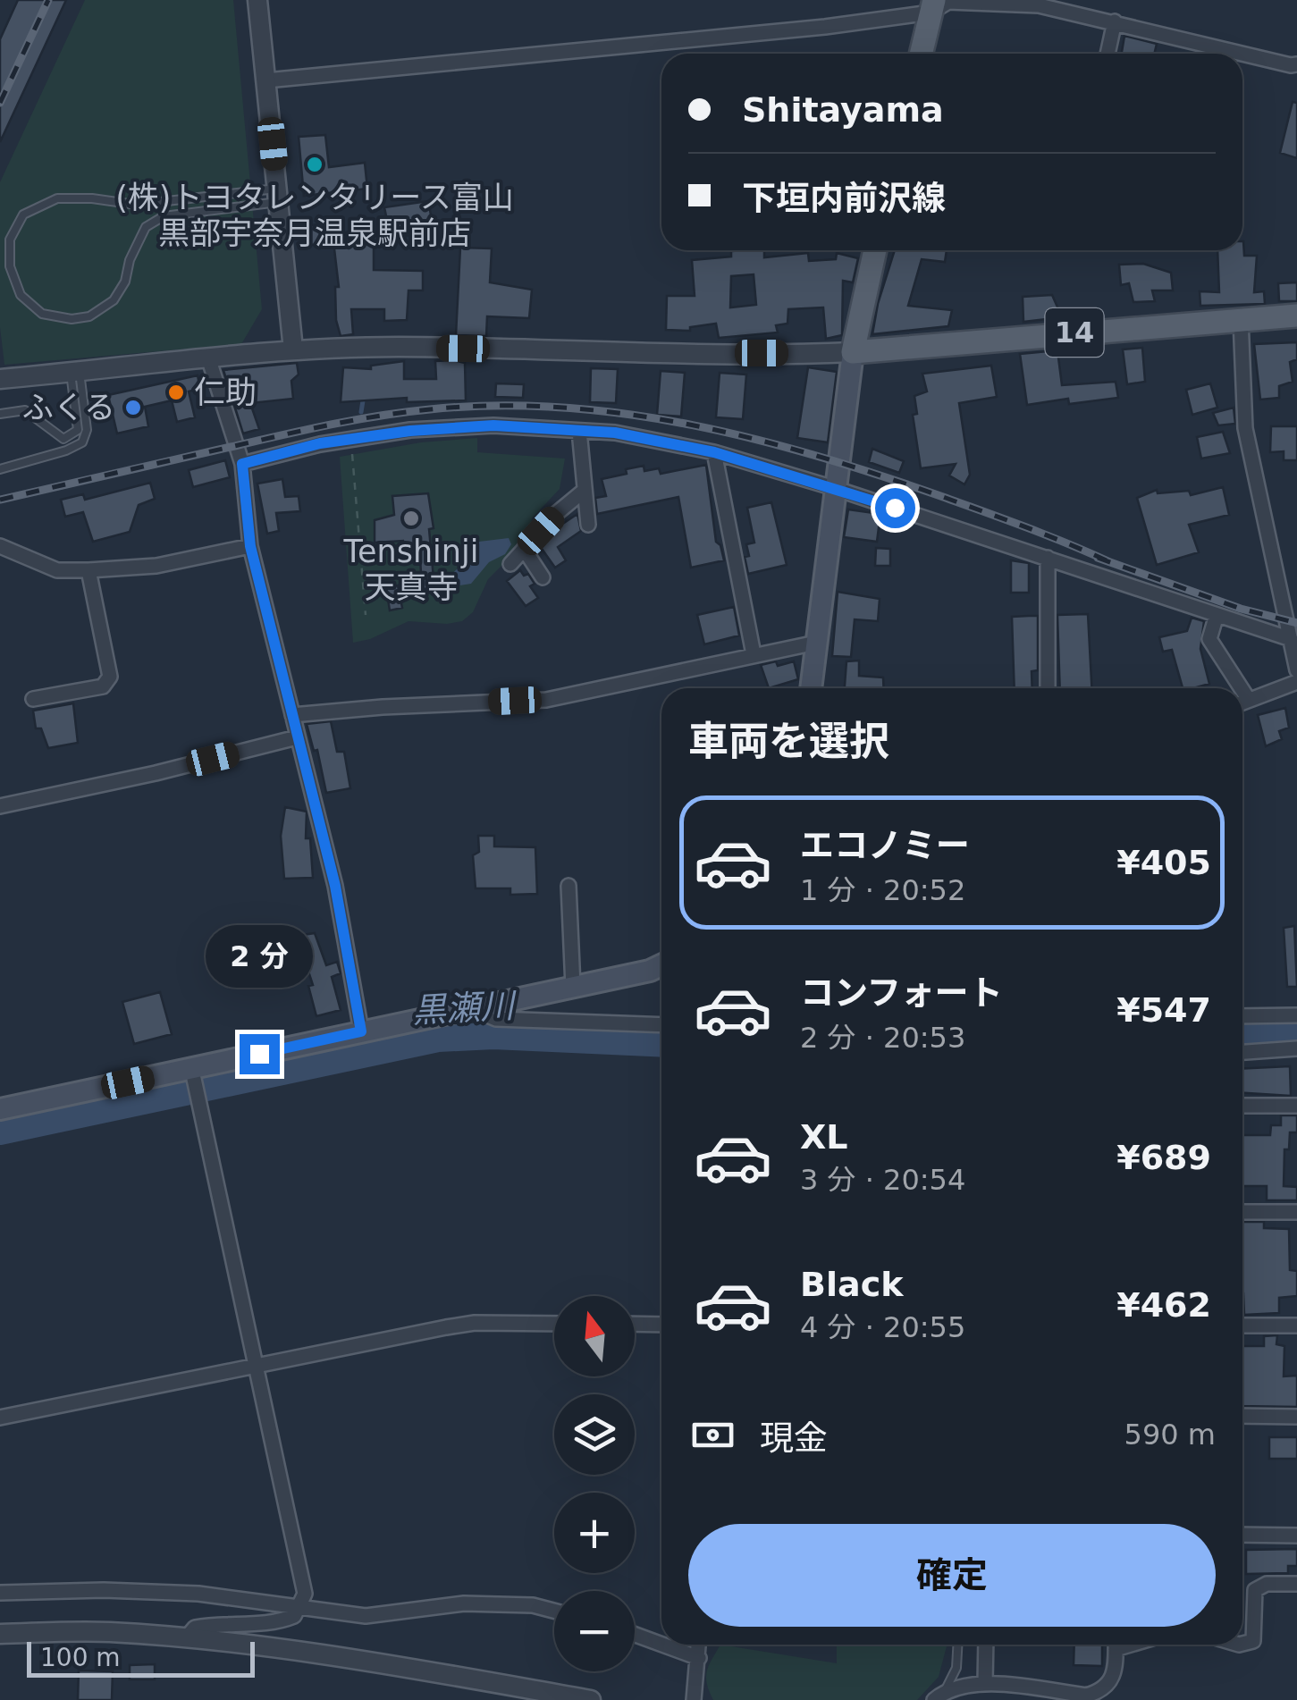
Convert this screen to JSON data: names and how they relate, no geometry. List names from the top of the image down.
{
  "streets": {
    "main road": ["14"]
  },
  "water": ["黒瀬川"],
  "places": [
    "(株)トヨタレンタリース富山 黒部宇奈月温泉駅前店",
    "仁助",
    "ふくる",
    "Tenshinji 天真寺"
  ],
  "scale_bar": "100 m",
  "north": "top",
  "page": {
    "banner": ["Shitayama", "下垣内前沢線"],
    "heading": "車両を選択",
    "list": [
      {
        "name": "エコノミー",
        "note": "1 分 · 20:52",
        "value": "¥405"
      },
      {
        "name": "コンフォート",
        "note": "2 分 · 20:53",
        "value": "¥547"
      },
      {
        "name": "XL",
        "note": "3 分 · 20:54",
        "value": "¥689"
      },
      {
        "name": "Black",
        "note": "4 分 · 20:55",
        "value": "¥462"
      }
    ],
    "bubble": "2 分",
    "map_buttons": ["+", "−"],
    "pay": ["現金", "590 m"],
    "buttons": "確定",
    "scale": "100 m"
  }
}
